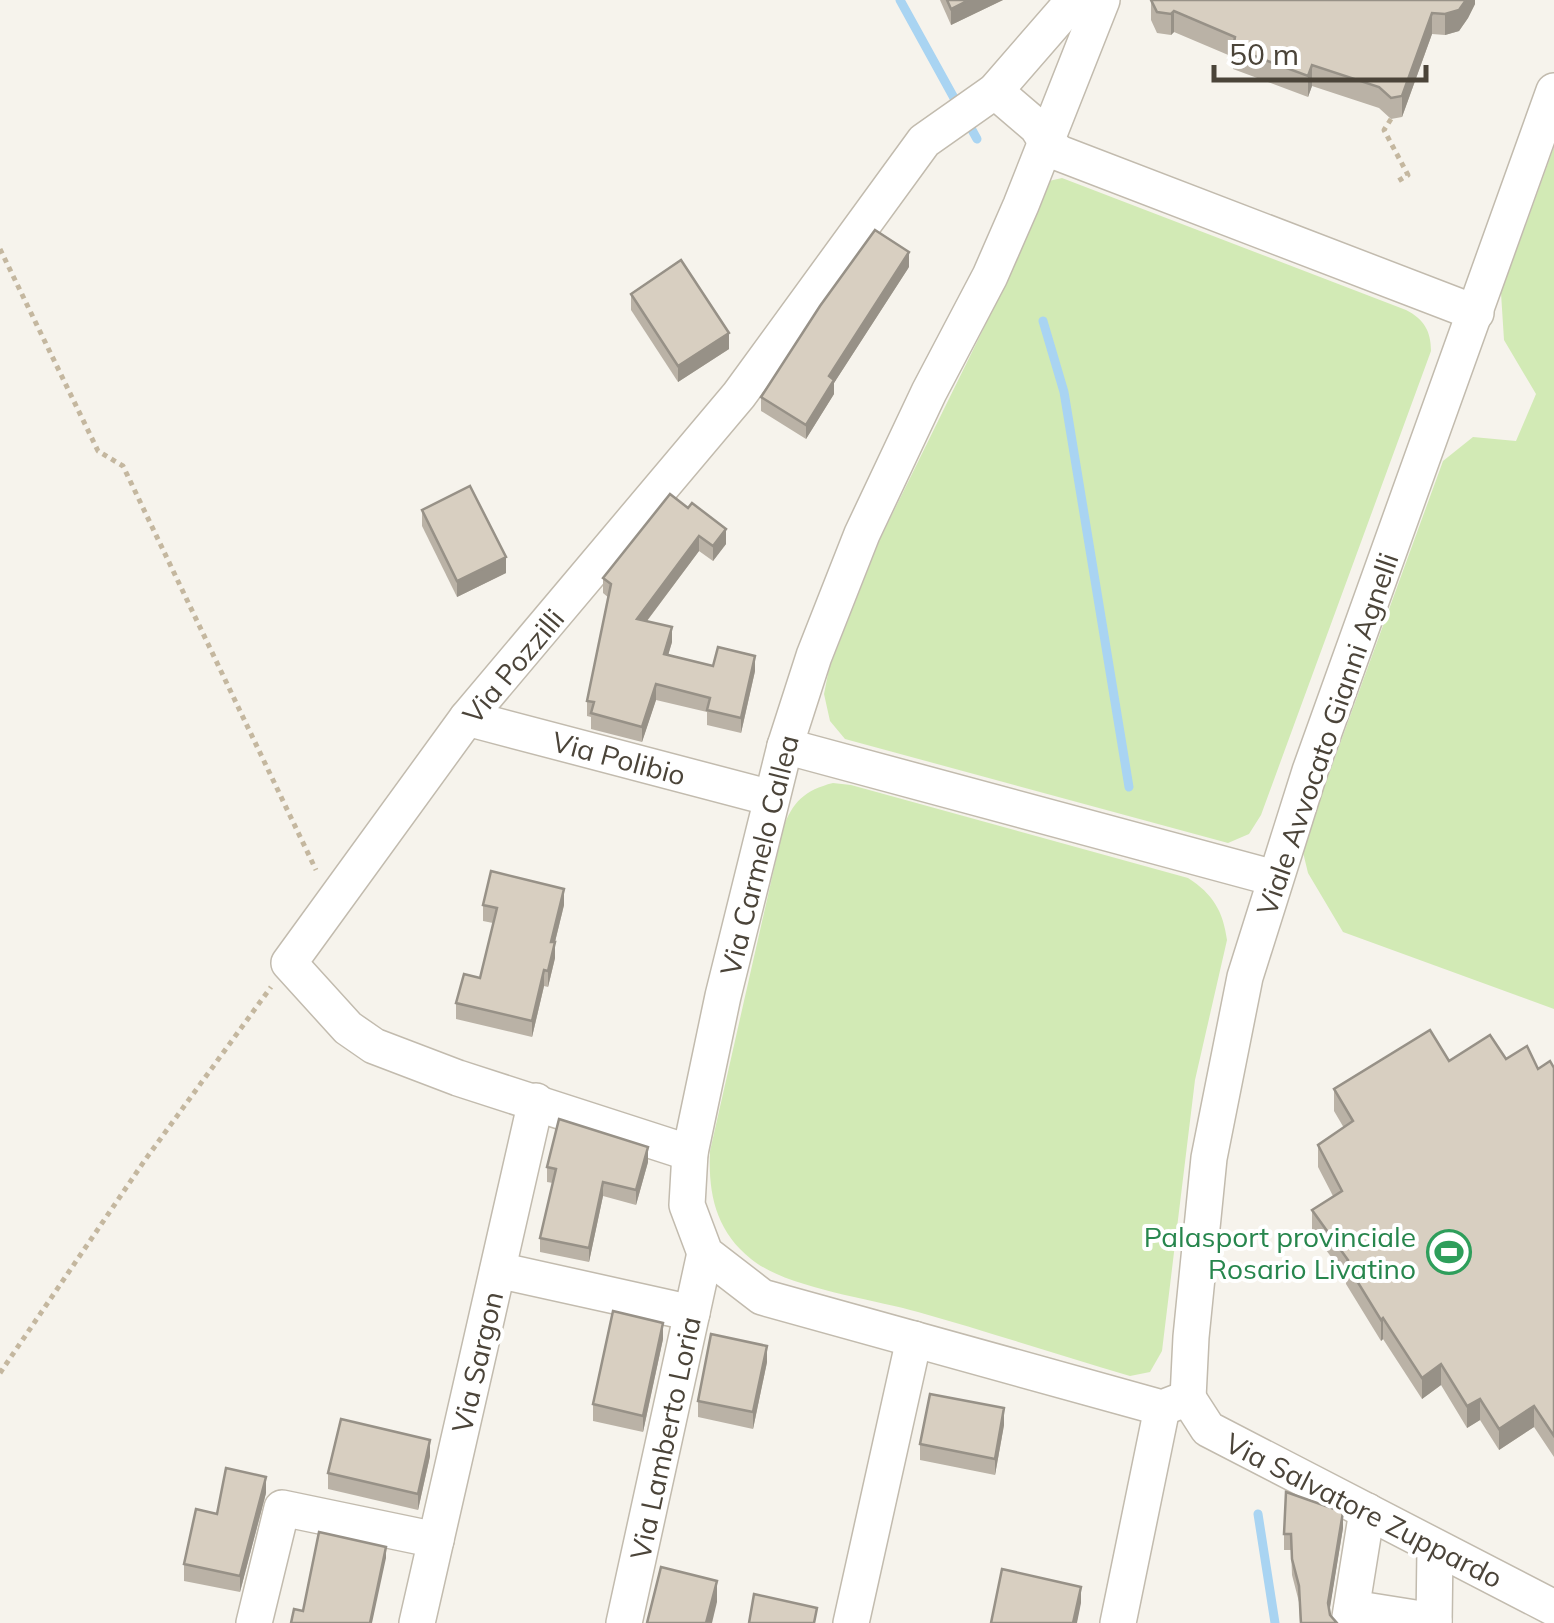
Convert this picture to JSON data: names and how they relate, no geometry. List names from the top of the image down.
{
  "streets": {
    "street": [
      "Via Pozzilli",
      "Viale Avvocato Gianni Agnelli",
      "Via Polibio",
      "Via Carmelo Callea",
      "Via Sargon",
      "Via Lamberto Loria",
      "Via Salvatore Zuppardo"
    ]
  },
  "crossings": [
    ["Via Pozzilli", "Via Polibio"],
    ["Viale Avvocato Gianni Agnelli", "Via Carmelo Callea"],
    ["Viale Avvocato Gianni Agnelli", "Via Salvatore Zuppardo"],
    ["Via Polibio", "Via Carmelo Callea"],
    ["Via Carmelo Callea", "Via Lamberto Loria"],
    ["Via Carmelo Callea", "Via Salvatore Zuppardo"]
  ],
  "places": {
    "sports": ["Palasport provinciale Rosario Livatino"]
  },
  "scale_bar": "50 m"
}
